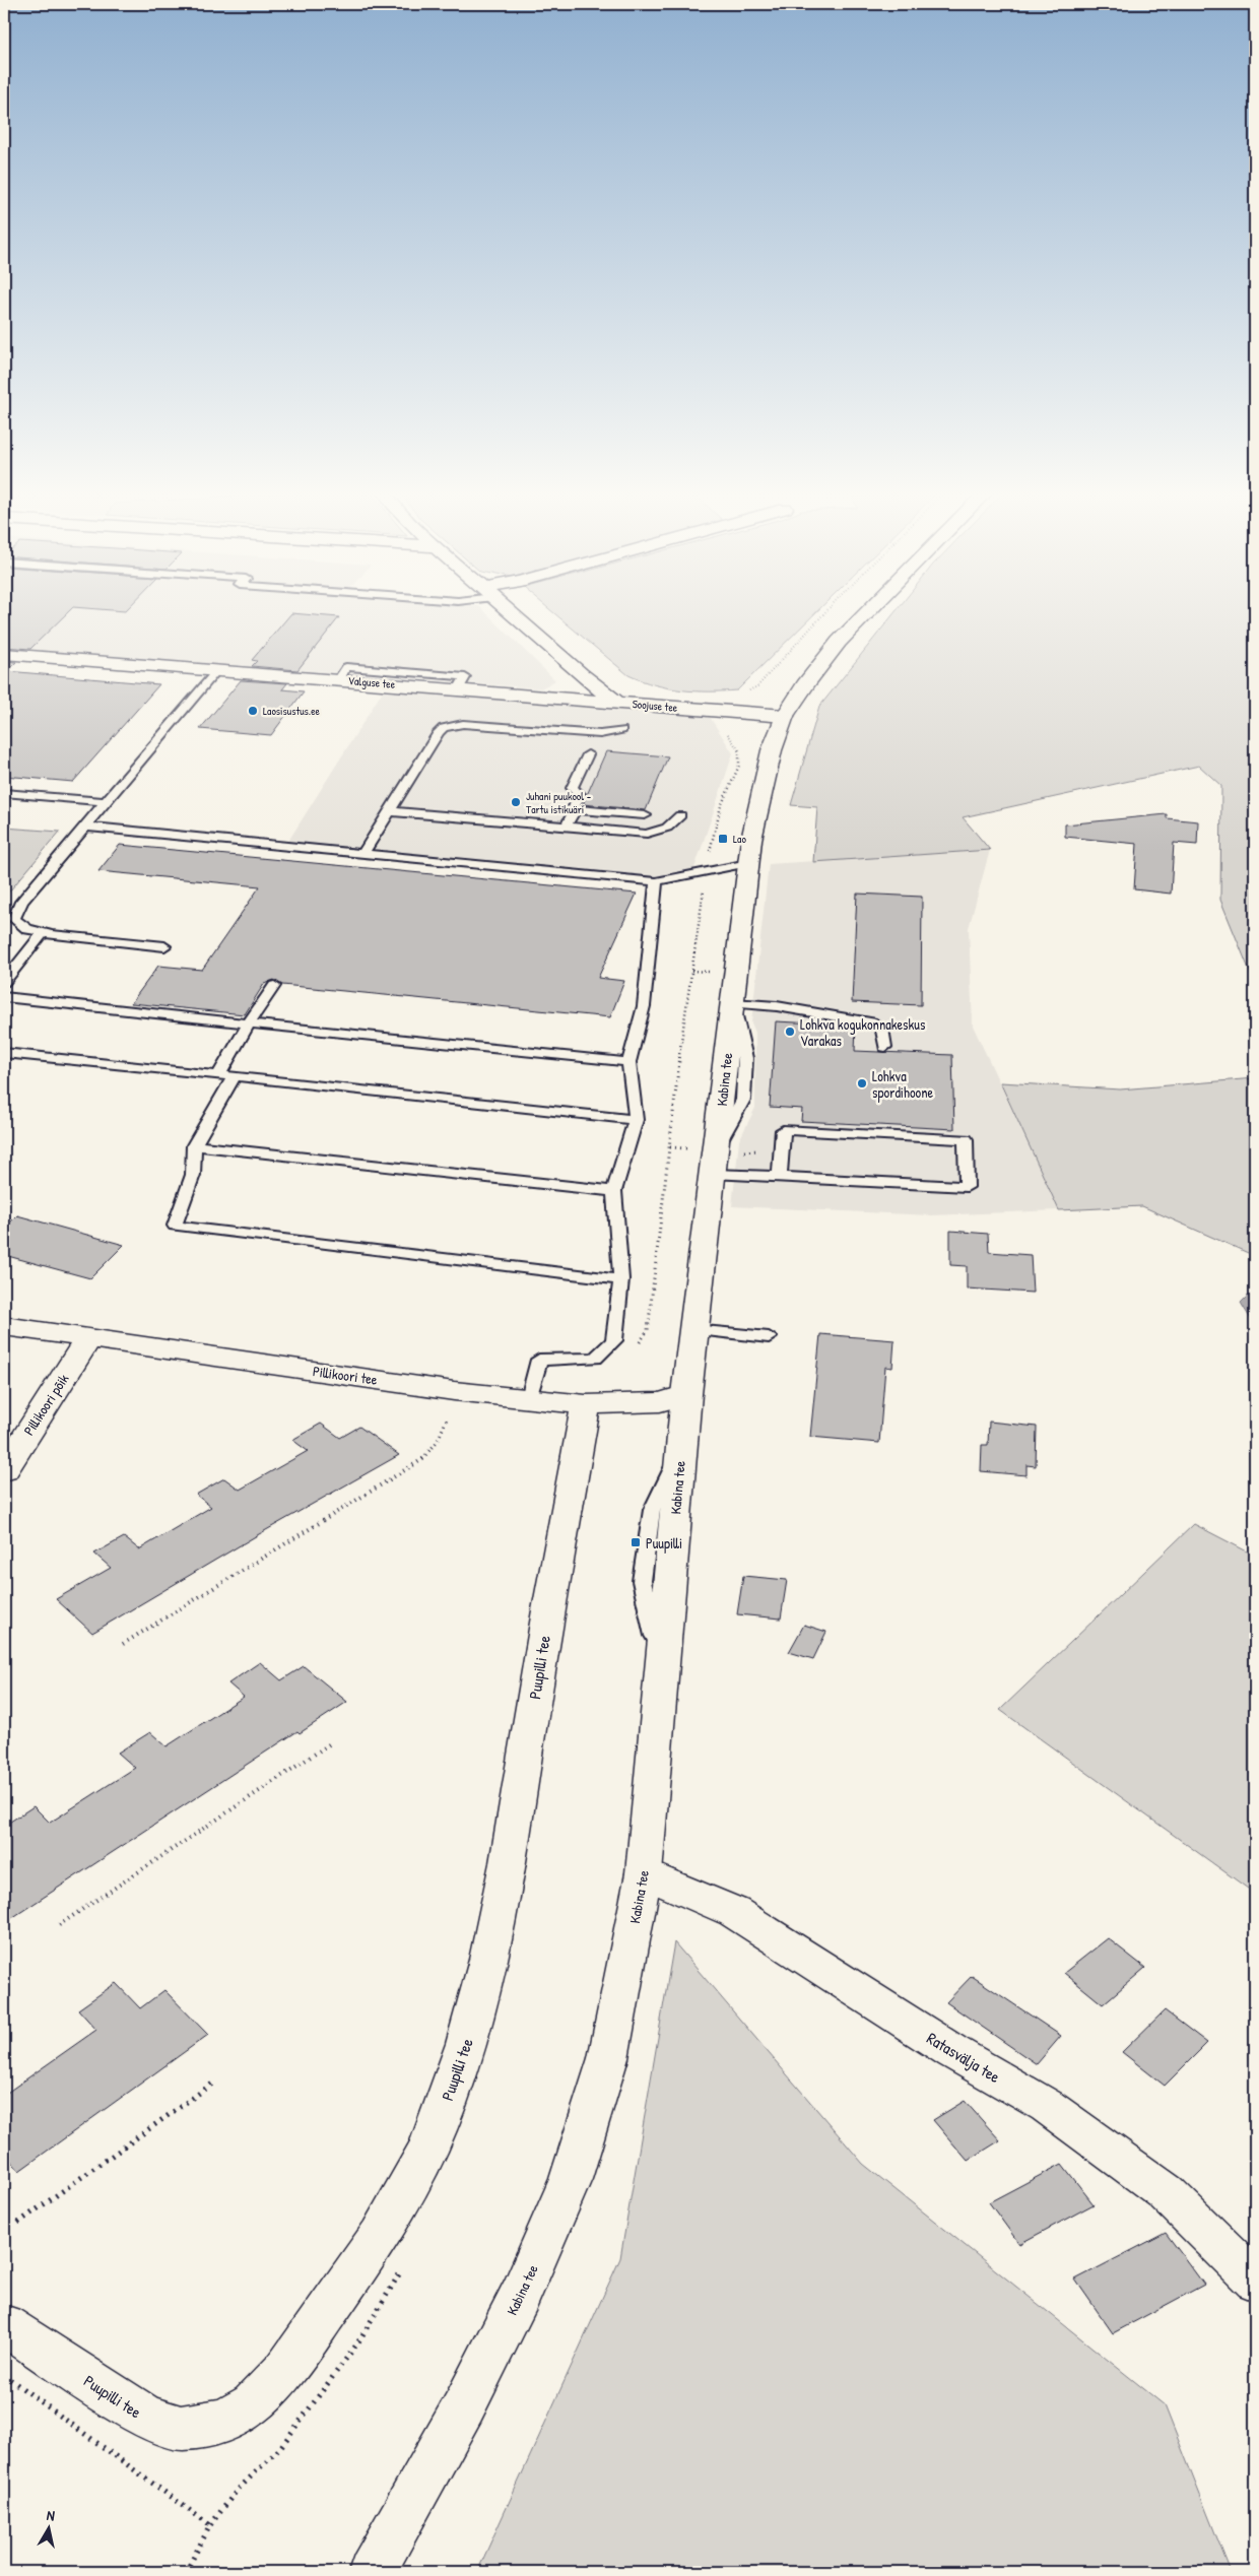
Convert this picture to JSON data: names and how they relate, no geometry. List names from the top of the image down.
{
  "streets": {
    "street": [
      "Valguse tee",
      "Soojuse tee",
      "Kabina tee",
      "Pillikoori tee",
      "Pillikoori põik",
      "Puupilli tee",
      "Ratasvälja tee"
    ]
  },
  "crossings": [
    ["Valguse tee", "Soojuse tee"],
    ["Soojuse tee", "Kabina tee"],
    ["Kabina tee", "Pillikoori tee"],
    ["Kabina tee", "Ratasvälja tee"],
    ["Pillikoori tee", "Pillikoori põik"],
    ["Pillikoori tee", "Puupilli tee"]
  ],
  "places": {
    "other": [
      "Laosisustus.ee",
      "Juhani puukool - Tartu istikuäri",
      "Lohkva kogukonnakeskus Varakas",
      "Lohkva spordihoone"
    ],
    "transit": ["Lao", "Puupilli"]
  },
  "north": "top"
}
